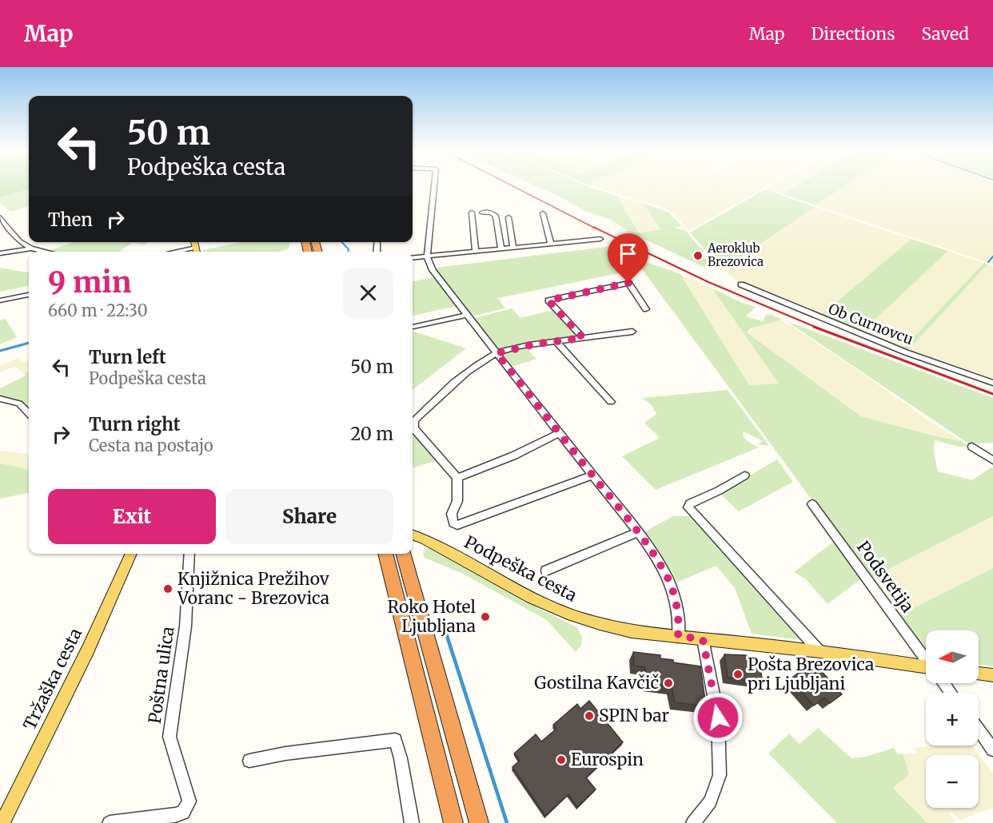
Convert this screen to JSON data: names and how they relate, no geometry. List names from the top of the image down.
{
  "streets": {
    "main road": ["Podpeška cesta", "Tržaška cesta"],
    "street": ["Ob Curnovcu", "Podsvetija", "Poštna ulica"]
  },
  "places": [
    "Aeroklub Brezovica",
    "Knjižnica Prežihov Voranc - Brezovica",
    "Roko Hotel Ljubljana",
    "Pošta Brezovica pri Ljubljani",
    "Gostilna Kavčič",
    "SPIN bar",
    "Eurospin"
  ],
  "north": "left",
  "page": {
    "header": "Map",
    "nav": ["Map", "Directions", "Saved"],
    "turn": ["50 m", "Podpeška cesta"],
    "then": "Then",
    "heading": ["9 min", "660 m · 22:30"],
    "list": [
      {
        "name": "Turn left",
        "note": "Podpeška cesta",
        "value": "50 m"
      },
      {
        "name": "Turn right",
        "note": "Cesta na postajo",
        "value": "20 m"
      }
    ],
    "buttons": ["Exit", "Share"],
    "map_buttons": ["+", "−"]
  }
}
